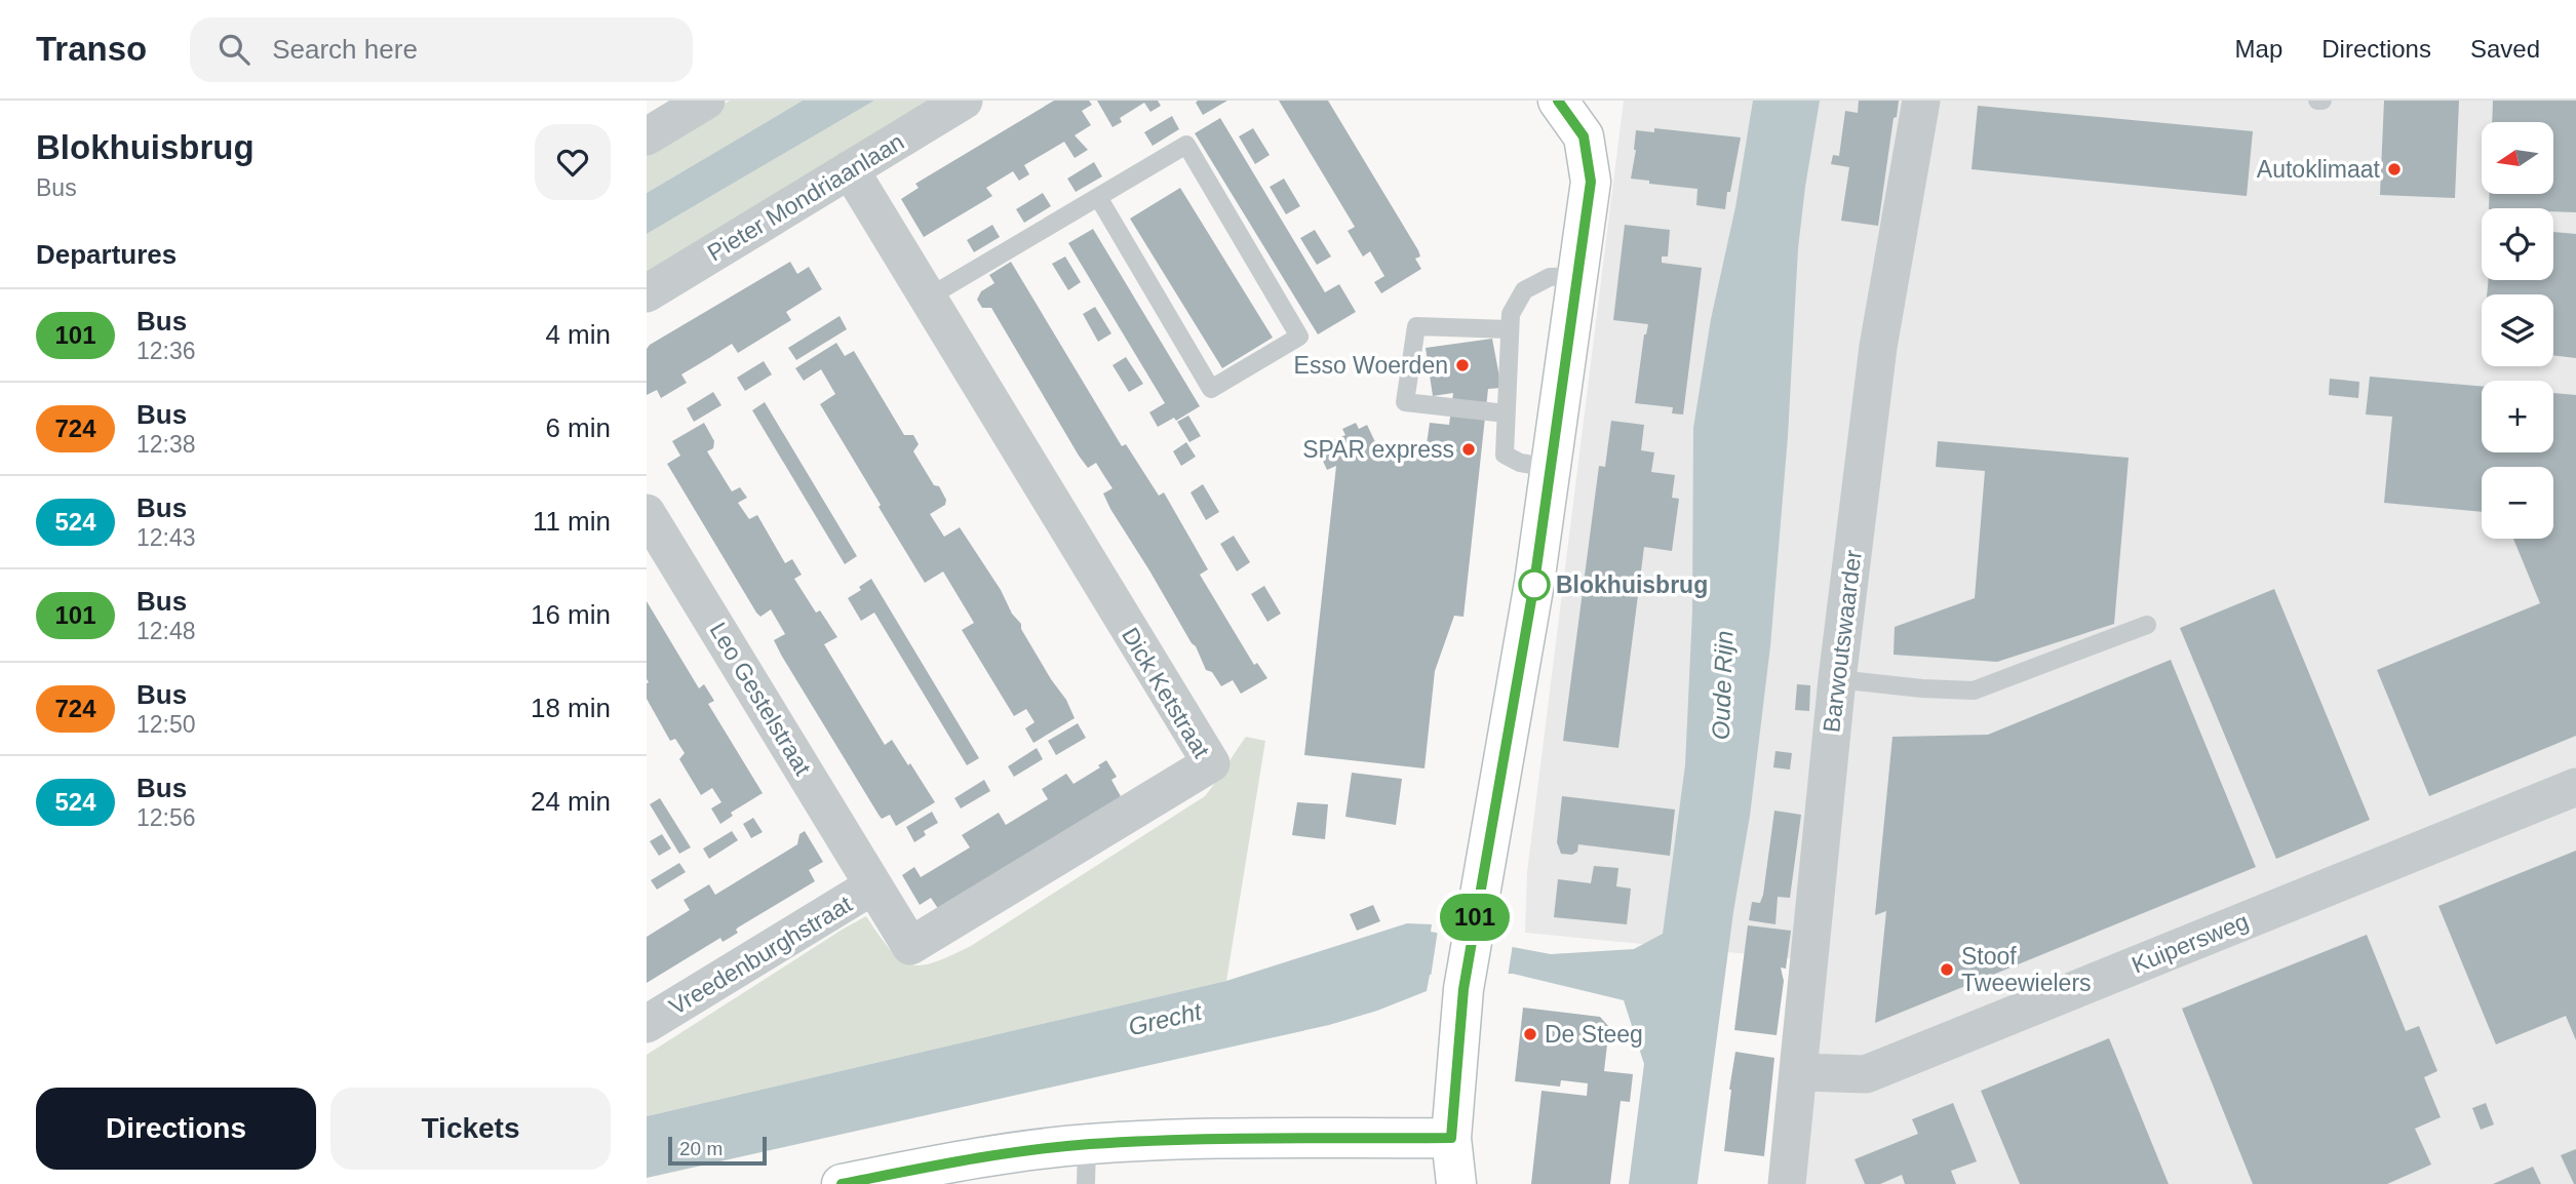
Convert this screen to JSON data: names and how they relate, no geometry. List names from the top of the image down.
{
  "streets": {
    "street": [
      "Pieter Mondriaanlaan",
      "Barwoutswaarder",
      "Dick Ketstraat",
      "Leo Gestelstraat",
      "Kuipersweg",
      "Vreedenburghstraat"
    ]
  },
  "crossings": [
    ["Pieter Mondriaanlaan", "Dick Ketstraat"],
    ["Barwoutswaarder", "Kuipersweg"],
    ["Dick Ketstraat", "Leo Gestelstraat"],
    ["Dick Ketstraat", "Vreedenburghstraat"],
    ["Leo Gestelstraat", "Vreedenburghstraat"]
  ],
  "water": ["Oude Rijn", "Grecht"],
  "places": [
    "Autoklimaat",
    "Esso Woerden",
    "SPAR express",
    "Blokhuisbrug",
    "Stoof Tweewielers",
    "De Steeg"
  ],
  "lines": ["bus line 101"],
  "scale_bar": "20 m",
  "north": "left",
  "page": {
    "header": "Transo",
    "search": "Search here",
    "nav": ["Map", "Directions", "Saved"],
    "heading": [
      ["Blokhuisbrug", "Bus"],
      "Departures"
    ],
    "on_map": "101",
    "map_buttons": ["+", "−"],
    "list": [
      {
        "mark": "101",
        "name": "Bus",
        "note": "12:36",
        "value": "4 min"
      },
      {
        "mark": "724",
        "name": "Bus",
        "note": "12:38",
        "value": "6 min"
      },
      {
        "mark": "524",
        "name": "Bus",
        "note": "12:43",
        "value": "11 min"
      },
      {
        "mark": "101",
        "name": "Bus",
        "note": "12:48",
        "value": "16 min"
      },
      {
        "mark": "724",
        "name": "Bus",
        "note": "12:50",
        "value": "18 min"
      },
      {
        "mark": "524",
        "name": "Bus",
        "note": "12:56",
        "value": "24 min"
      }
    ],
    "buttons": ["Directions", "Tickets"],
    "scale": "20 m"
  }
}
